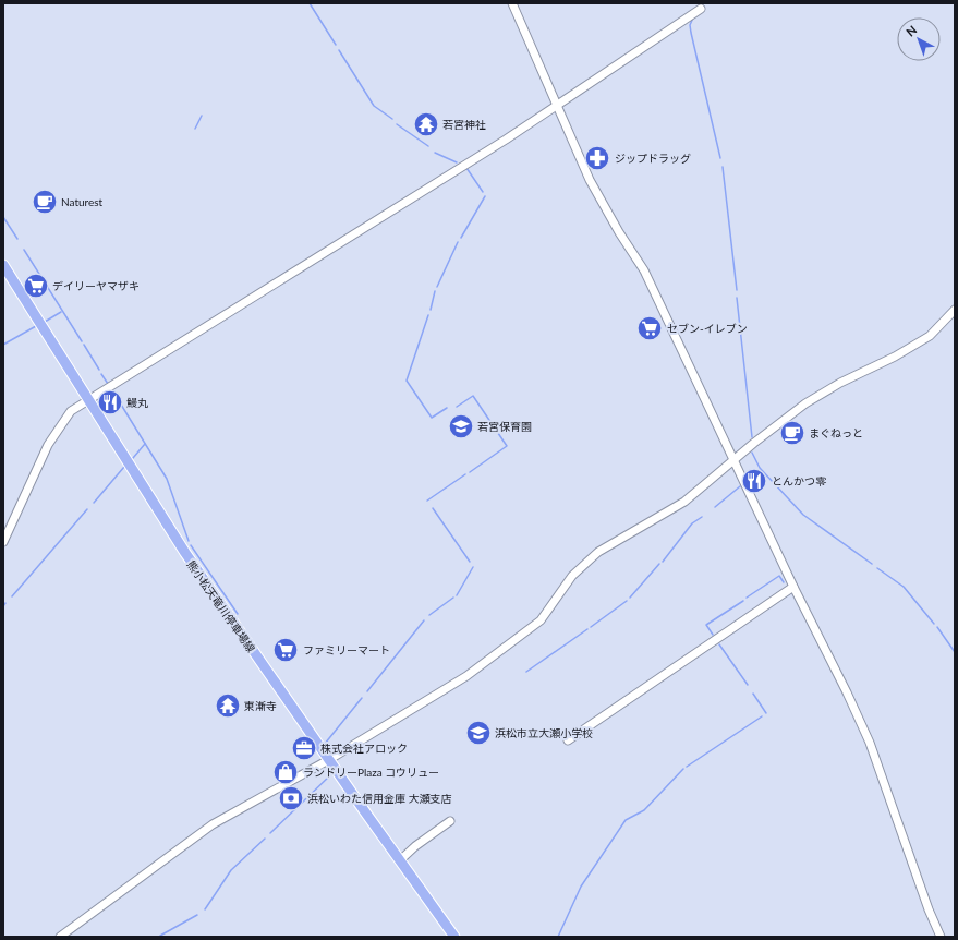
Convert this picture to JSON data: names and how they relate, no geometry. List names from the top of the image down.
{
  "streets": {
    "main road": ["熊小松天竜川停車場線"]
  },
  "places": {
    "temple": ["若宮神社", "東漸寺"],
    "pharmacy": ["ジップドラッグ"],
    "cafe": ["Naturest", "まぐねっと"],
    "supermarket": ["デイリーヤマザキ", "セブン-イレブン", "ファミリーマート"],
    "restaurant": ["鰻丸", "とんかつ零"],
    "school or university": ["若宮保育園", "浜松市立大瀬小学校"],
    "office": ["株式会社アロック"],
    "shop": ["ランドリーPlaza コウリュー"],
    "bank": ["浜松いわた信用金庫 大瀬支店"]
  },
  "north": "top left"
}
